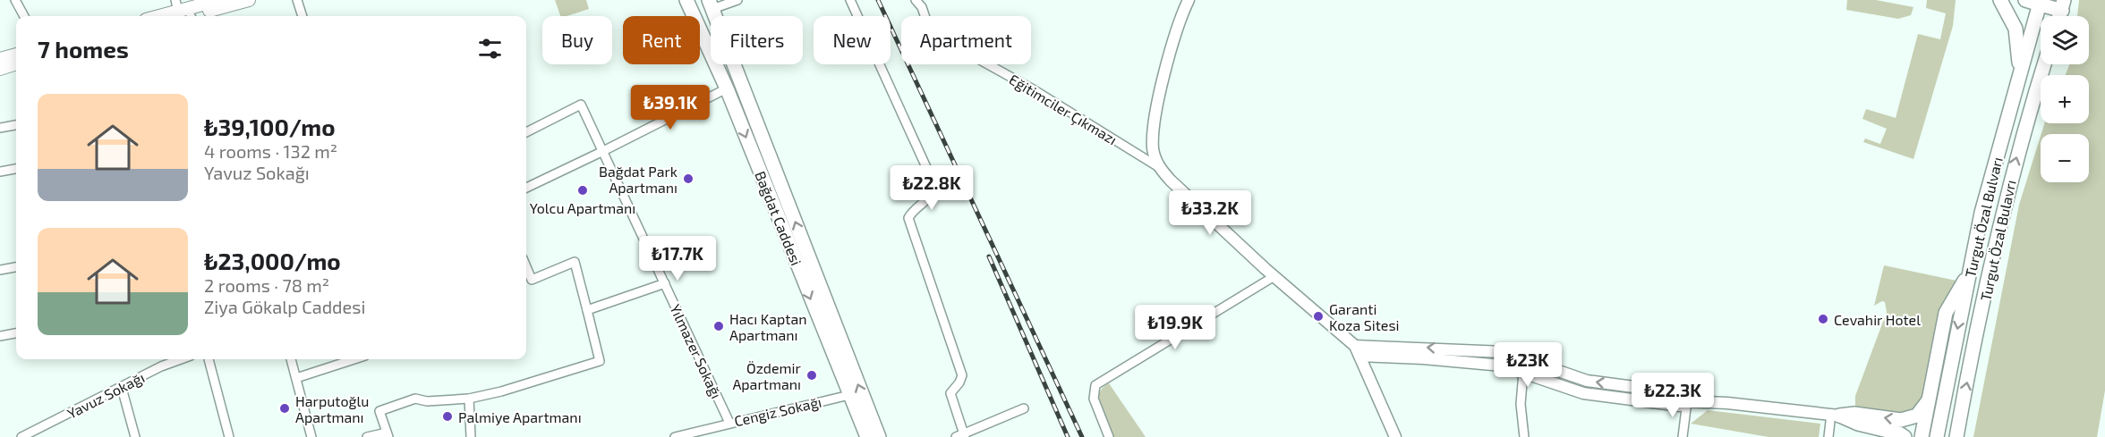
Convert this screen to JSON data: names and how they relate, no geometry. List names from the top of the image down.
{
  "streets": {
    "main road": ["Turgut Özal Bulvarı", "Bağdat Caddesi", "Turgut Özal Bulavrı"],
    "street": [
      "Eğitimciler Çıkmazı",
      "Yılmazer Sokağı",
      "Yavuz Sokağı",
      "Cengiz Sokağı"
    ]
  },
  "crossings": [
    ["Bağdat Caddesi", "Cengiz Sokağı"],
    ["Yılmazer Sokağı", "Cengiz Sokağı"]
  ],
  "places": [
    "Bağdat Park Apartmanı",
    "Yolcu Apartmanı",
    "Garanti Koza Sitesi",
    "Cevahir Hotel",
    "Hacı Kaptan Apartmanı",
    "Özdemir Apartmanı",
    "Harputoğlu Apartmanı",
    "Palmiye Apartmanı"
  ],
  "page": {
    "map_buttons": ["+", "−"],
    "chip": [
      "Buy",
      "Rent",
      "Filters",
      "New",
      "Apartment"
    ],
    "heading": "7 homes",
    "list": [
      {
        "name": "₺39,100/mo",
        "note": "4 rooms · 132 m² · Yavuz Sokağı"
      },
      {
        "name": "₺23,000/mo",
        "note": "2 rooms · 78 m² · Ziya Gökalp Caddesi"
      }
    ],
    "price": [
      "₺39.1K",
      "₺22.8K",
      "₺33.2K",
      "₺17.7K",
      "₺19.9K",
      "₺23K",
      "₺22.3K"
    ]
  }
}
